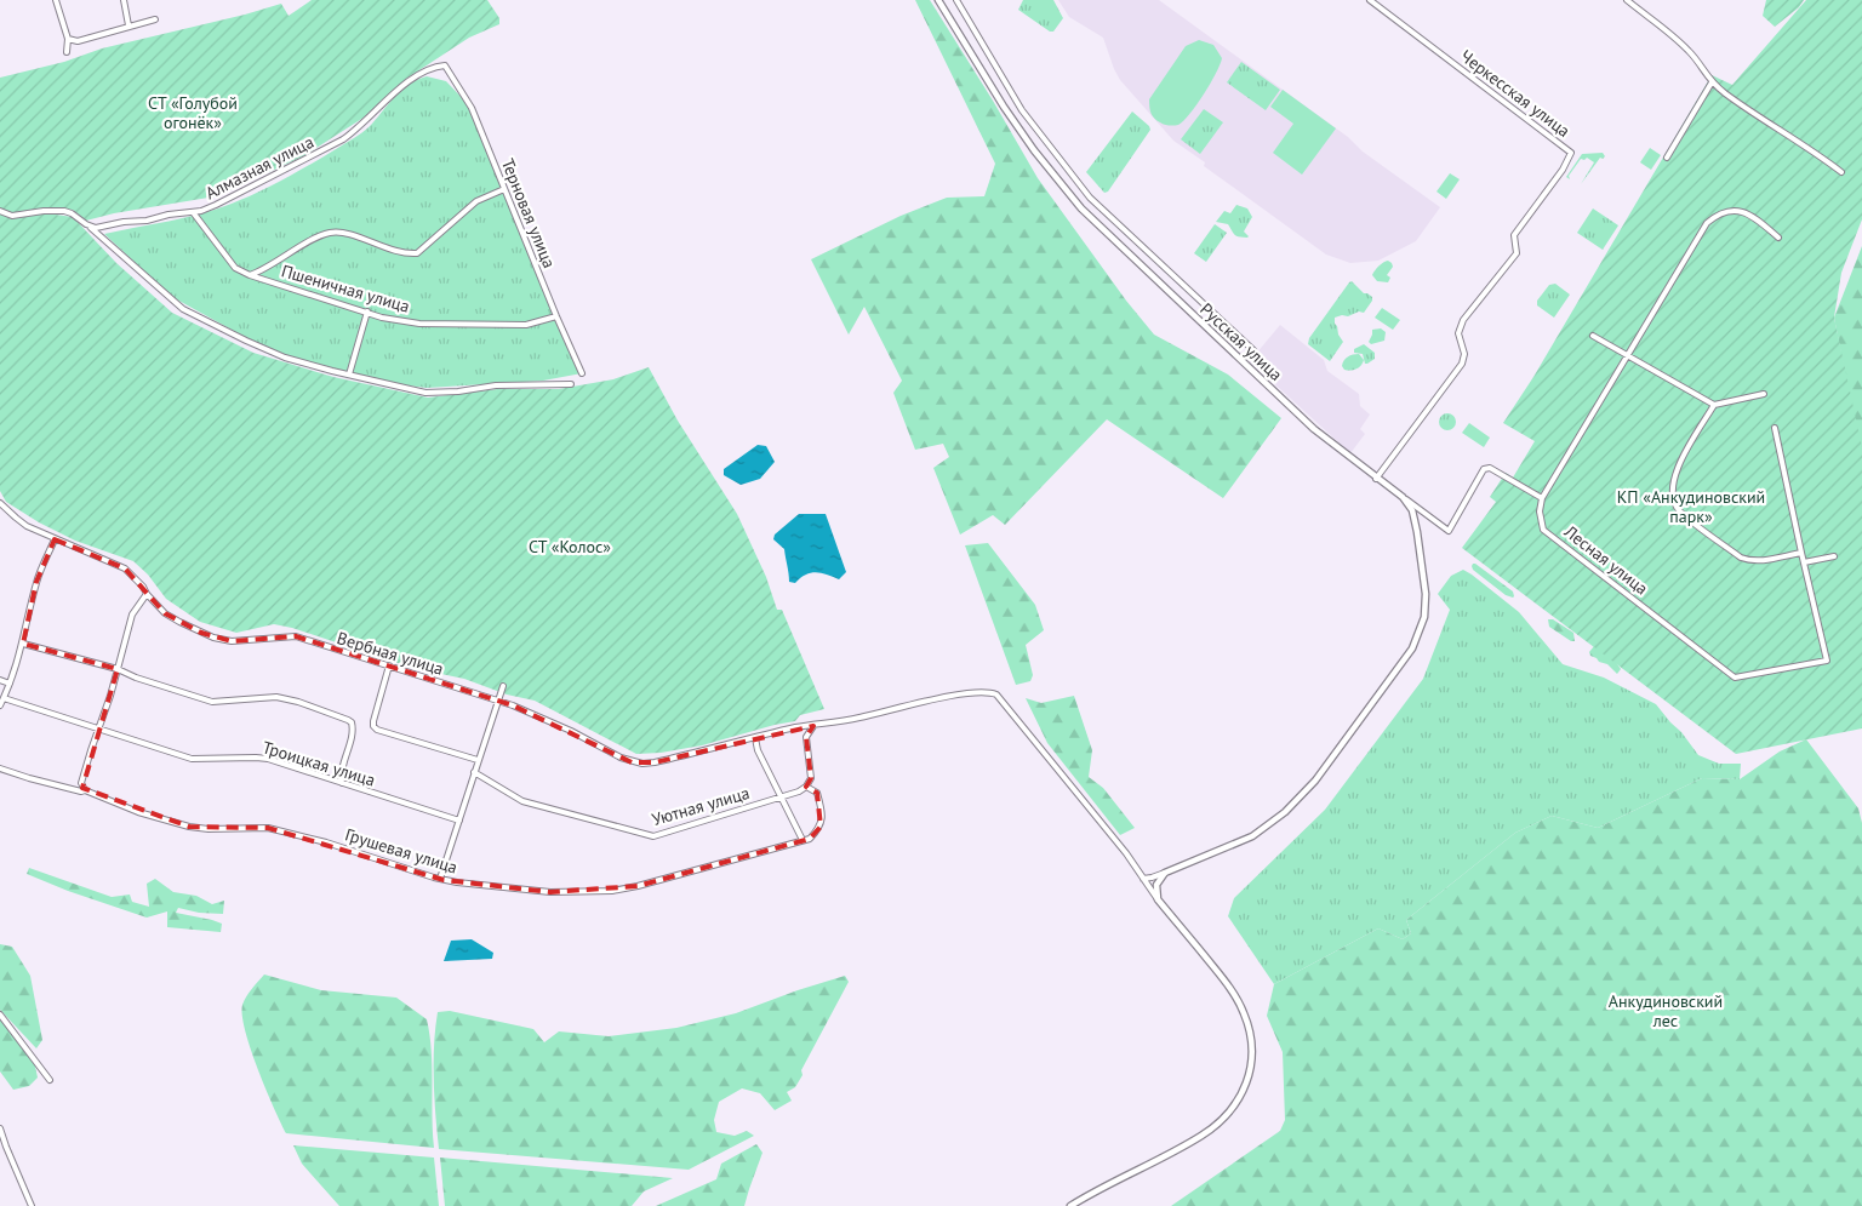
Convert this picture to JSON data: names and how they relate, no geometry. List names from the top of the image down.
{
  "streets": {
    "street": [
      "Черкесская улица",
      "Алмазная улица",
      "Терновая улица",
      "Пшеничная улица",
      "Русская улица",
      "Лесная улица",
      "Вербная улица",
      "Троицкая улица",
      "Уютная улица",
      "Грушевая улица"
    ]
  },
  "crossings": [
    ["Черкесская улица", "Русская улица"],
    ["Алмазная улица", "Терновая улица"],
    ["Алмазная улица", "Пшеничная улица"],
    ["Терновая улица", "Пшеничная улица"]
  ],
  "parks": [
    "СТ «Голубой огонёк»",
    "КП «Анкудиновский парк»",
    "СТ «Колос»",
    "Анкудиновский лес"
  ]
}
